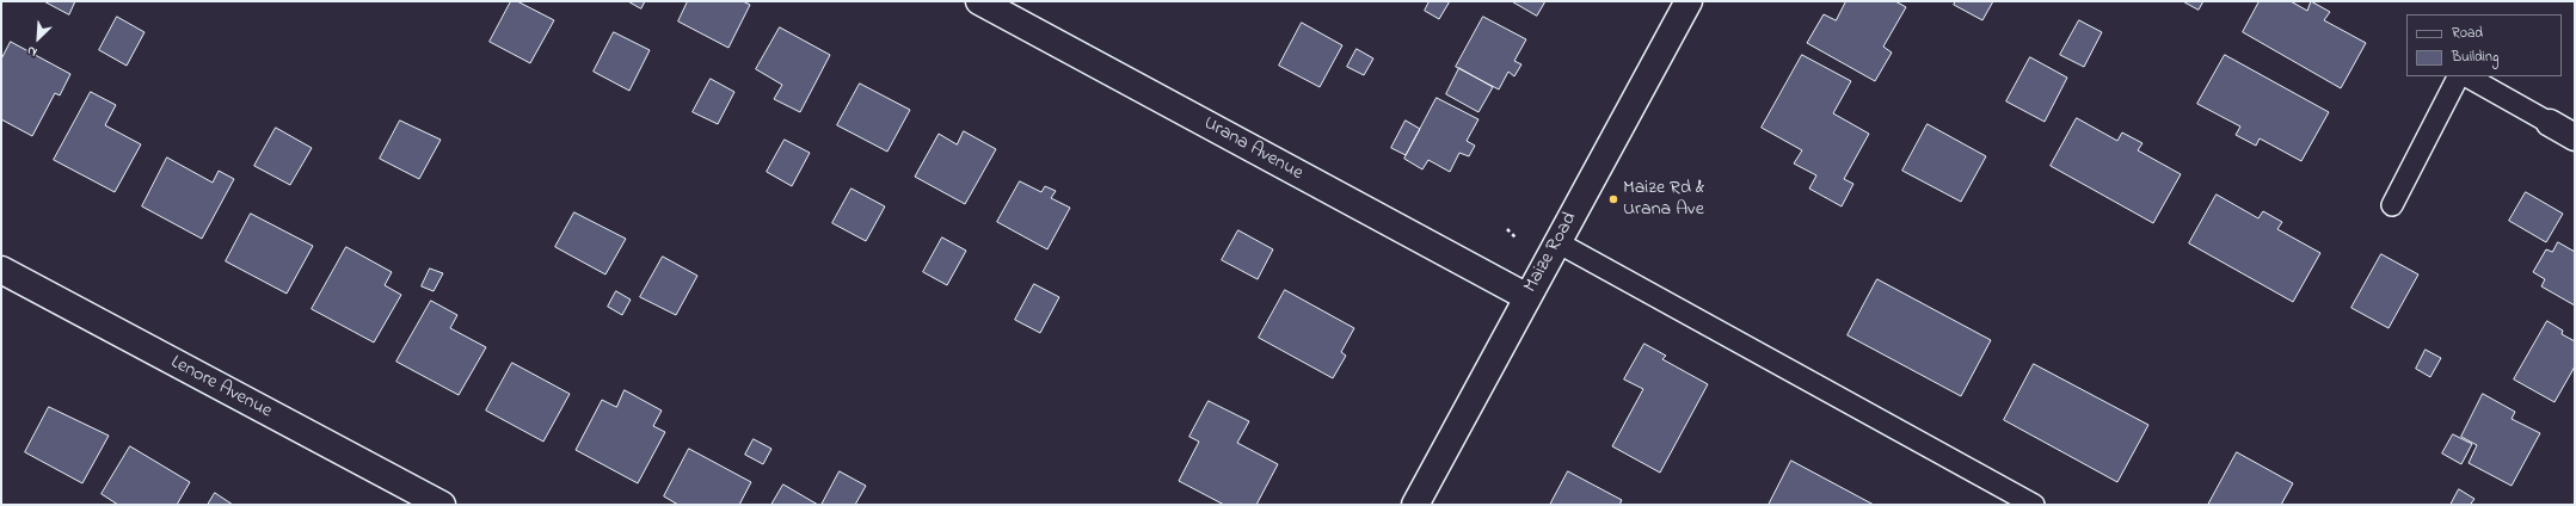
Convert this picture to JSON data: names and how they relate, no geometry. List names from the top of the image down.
{
  "streets": {
    "street": ["Urana Avenue", "Maize Road", "Lenore Avenue"]
  },
  "crossings": [
    ["Urana Avenue", "Maize Road"]
  ],
  "places": ["Maize Rd & Urana Ave"],
  "legend": ["Road", "Building"],
  "north": "bottom left"
}
